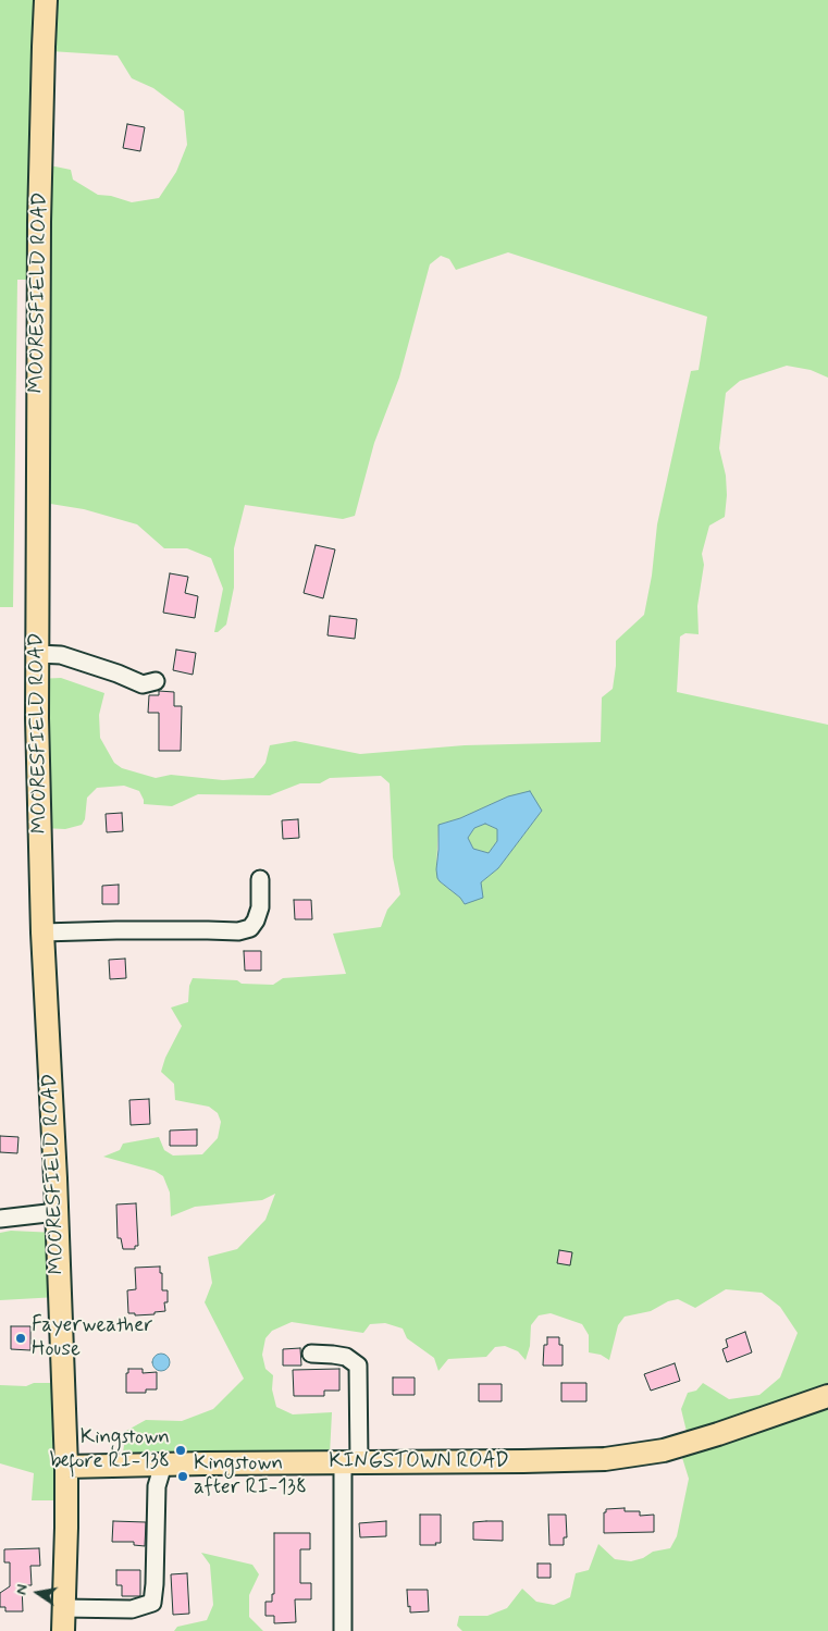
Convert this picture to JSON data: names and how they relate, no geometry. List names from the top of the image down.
{
  "streets": {
    "main road": ["MOORESFIELD ROAD", "KINGSTOWN ROAD"]
  },
  "crossings": [
    ["MOORESFIELD ROAD", "KINGSTOWN ROAD"]
  ],
  "places": ["Fayerweather House", "Kingstown before RI-138", "Kingstown after RI-138"],
  "north": "left"
}
